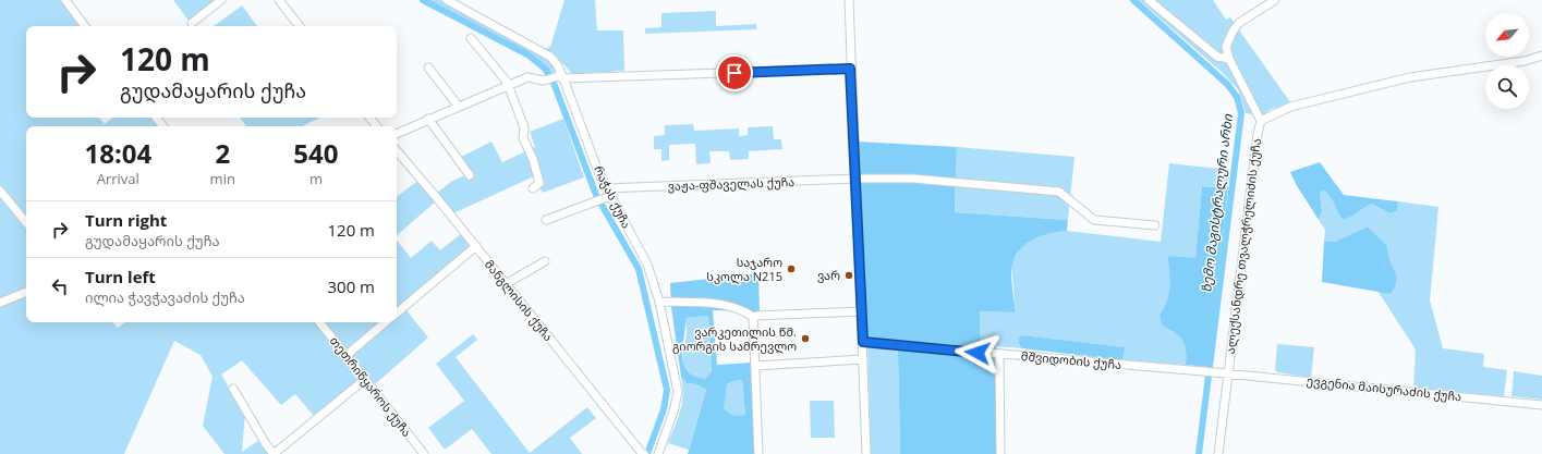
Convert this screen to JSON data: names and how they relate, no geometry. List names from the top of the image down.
{
  "streets": {
    "street": [
      "ვაჟა-ფშაველას ქუჩა",
      "რაჭას ქუჩა",
      "ალექსანდრე თვალჭრელიძის ქუჩა",
      "მანგლისის ქუჩა",
      "მშვიდობის ქუჩა",
      "თეთრიწყაროს ქუჩა",
      "ევგენია მაისურაძის ქუჩა"
    ]
  },
  "crossings": [
    ["ვაჟა-ფშაველას ქუჩა", "რაჭას ქუჩა"],
    ["ალექსანდრე თვალჭრელიძის ქუჩა", "მშვიდობის ქუჩა"],
    ["ალექსანდრე თვალჭრელიძის ქუჩა", "ევგენია მაისურაძის ქუჩა"],
    ["მშვიდობის ქუჩა", "ევგენია მაისურაძის ქუჩა"]
  ],
  "water": ["ზემო მაგისტრალური არხი"],
  "places": ["საჯარო სკოლა N215", "ვარ", "ვარკეთილის წმ. გიორგის სამრევლო"],
  "north": "bottom left",
  "page": {
    "turn": ["120 m", "გუდამაყარის ქუჩა"],
    "eta": [
      "18:04",
      "Arrival",
      "2",
      "min",
      "540",
      "m"
    ],
    "list": [
      {
        "name": "Turn right",
        "note": "გუდამაყარის ქუჩა",
        "value": "120 m"
      },
      {
        "name": "Turn left",
        "note": "ილია ჭავჭავაძის ქუჩა",
        "value": "300 m"
      }
    ]
  }
}
